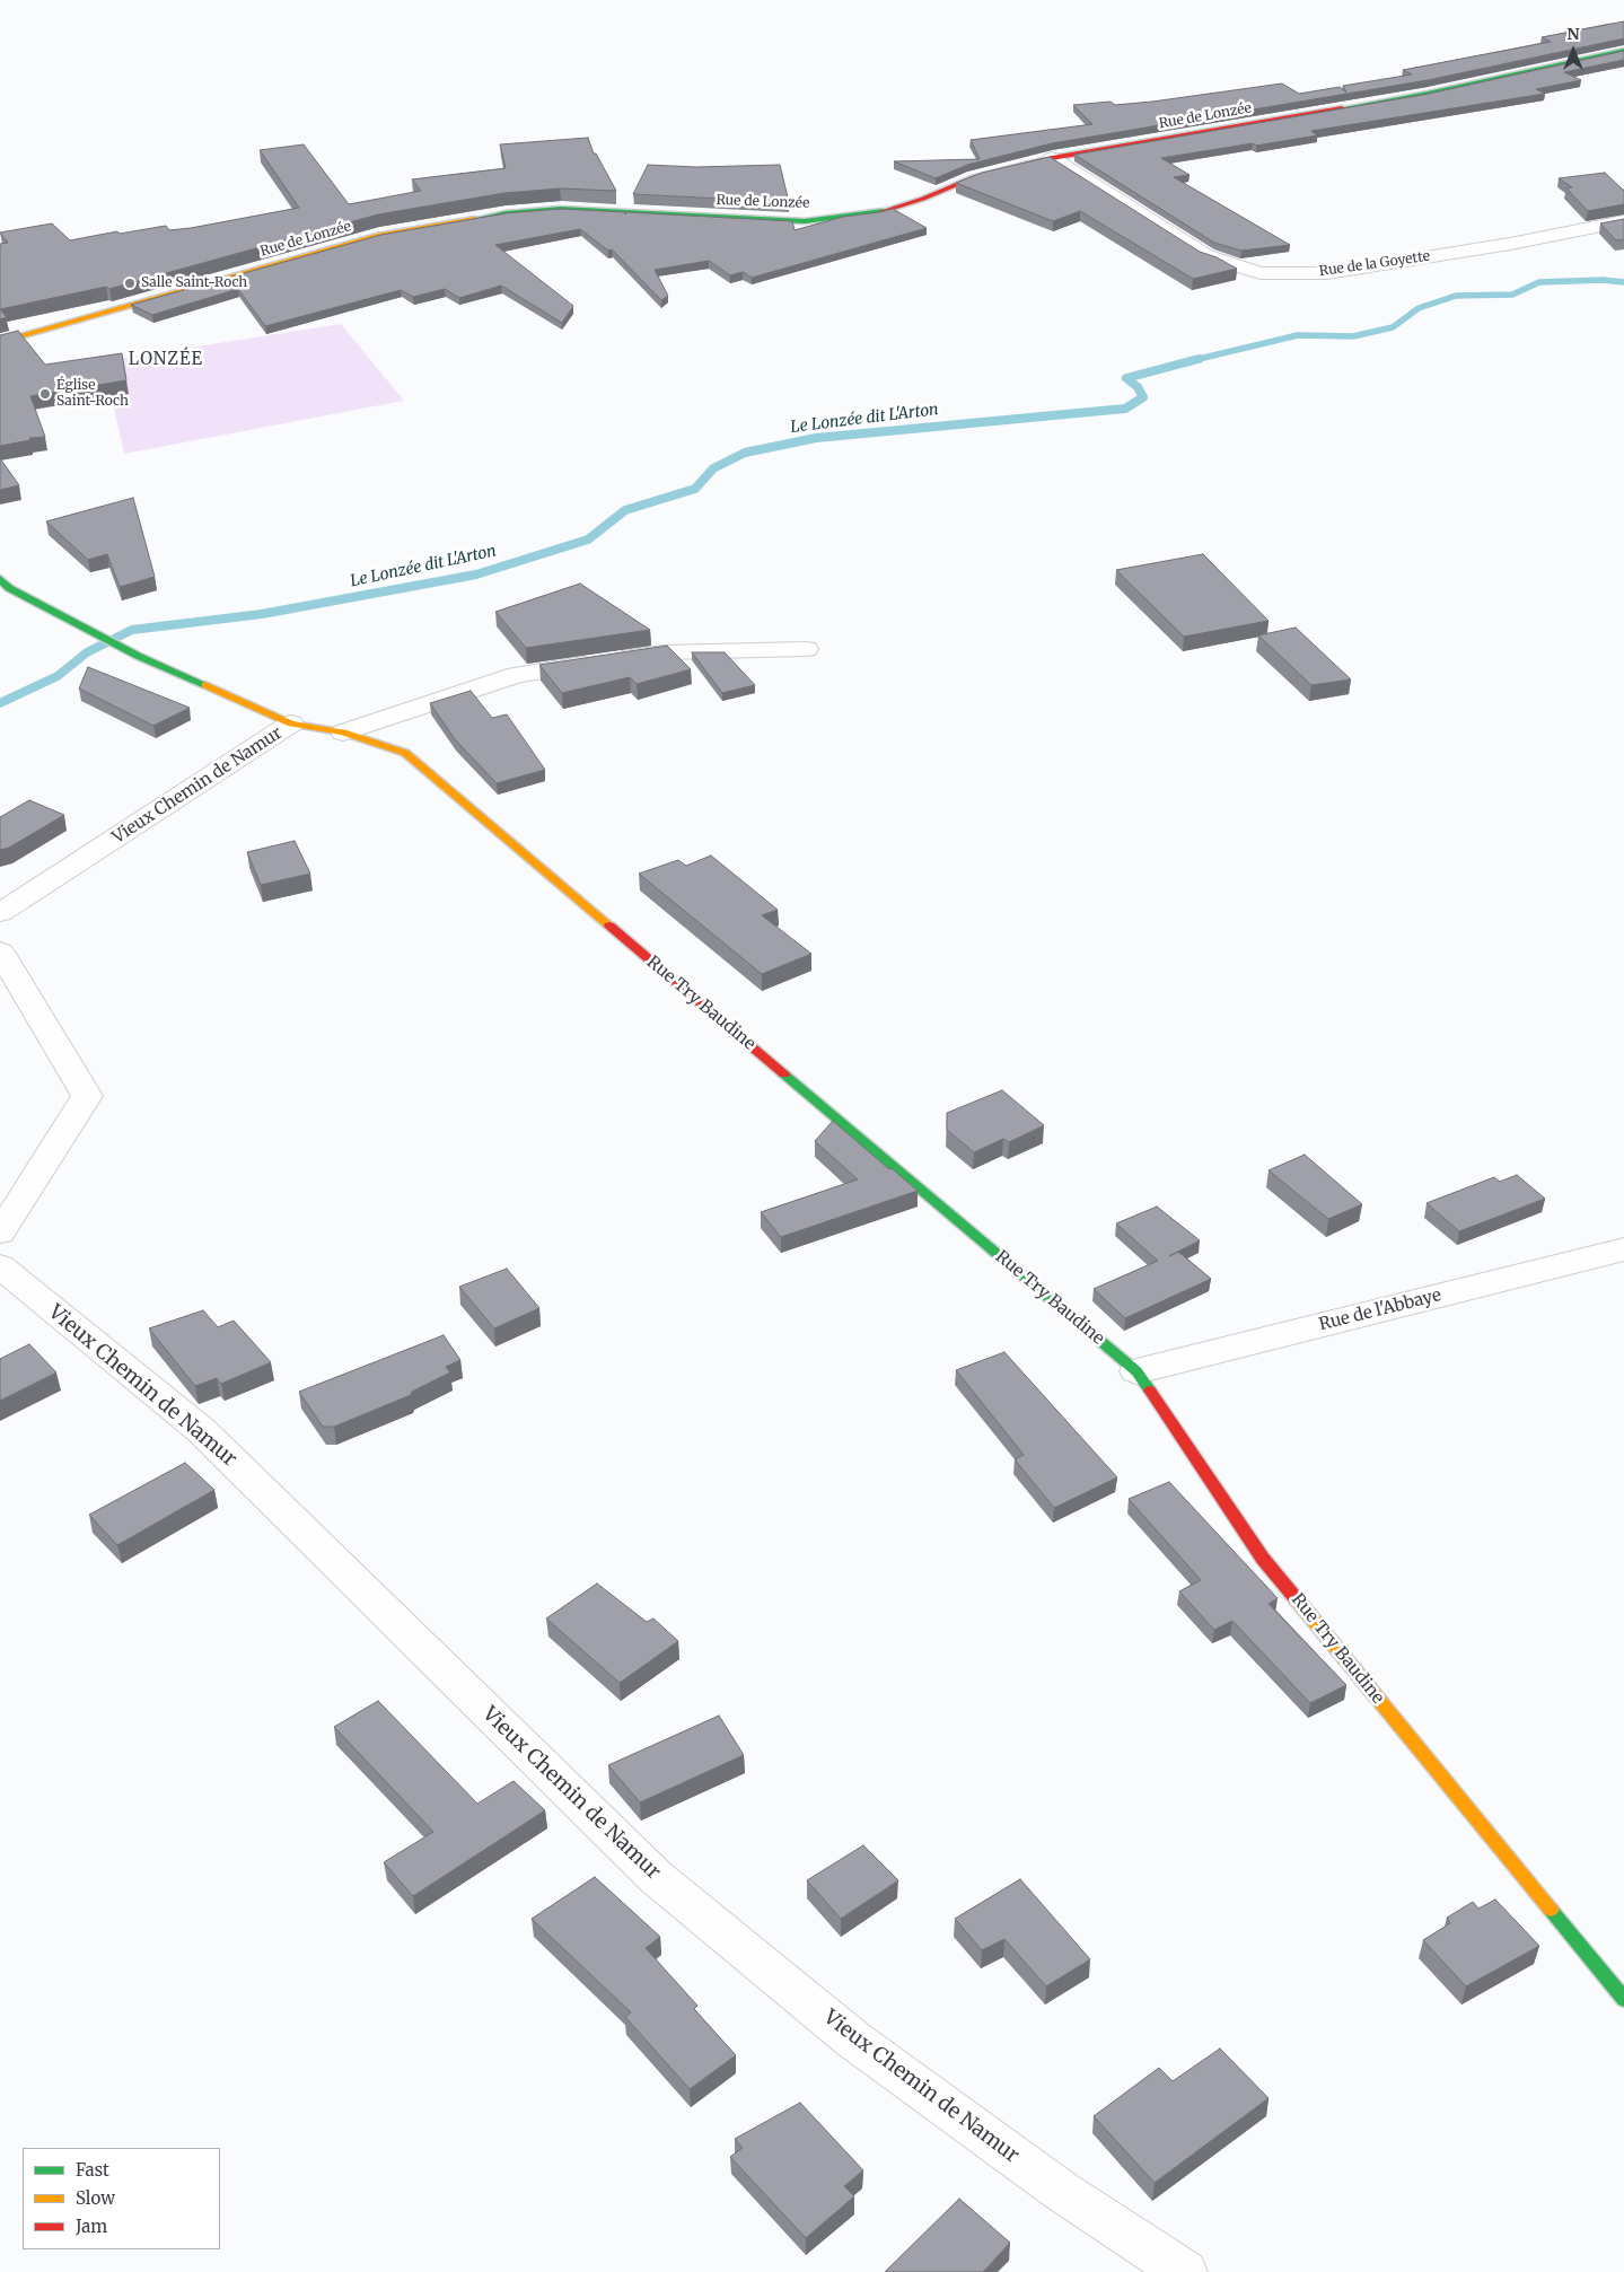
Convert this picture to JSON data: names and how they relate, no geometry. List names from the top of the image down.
{
  "streets": {
    "street": [
      "Rue de Lonzée",
      "Rue de la Goyette",
      "Vieux Chemin de Namur",
      "Rue Try Baudine",
      "Rue de l'Abbaye"
    ]
  },
  "crossings": [
    ["Rue de Lonzée", "Rue de la Goyette"],
    ["Vieux Chemin de Namur", "Rue Try Baudine"],
    ["Rue Try Baudine", "Rue de l'Abbaye"]
  ],
  "districts": ["LONZÉE"],
  "water": ["Le Lonzée dit L'Arton"],
  "places": ["Salle Saint-Roch", "Église Saint-Roch"],
  "legend": ["Fast", "Slow", "Jam"],
  "north": "top"
}
